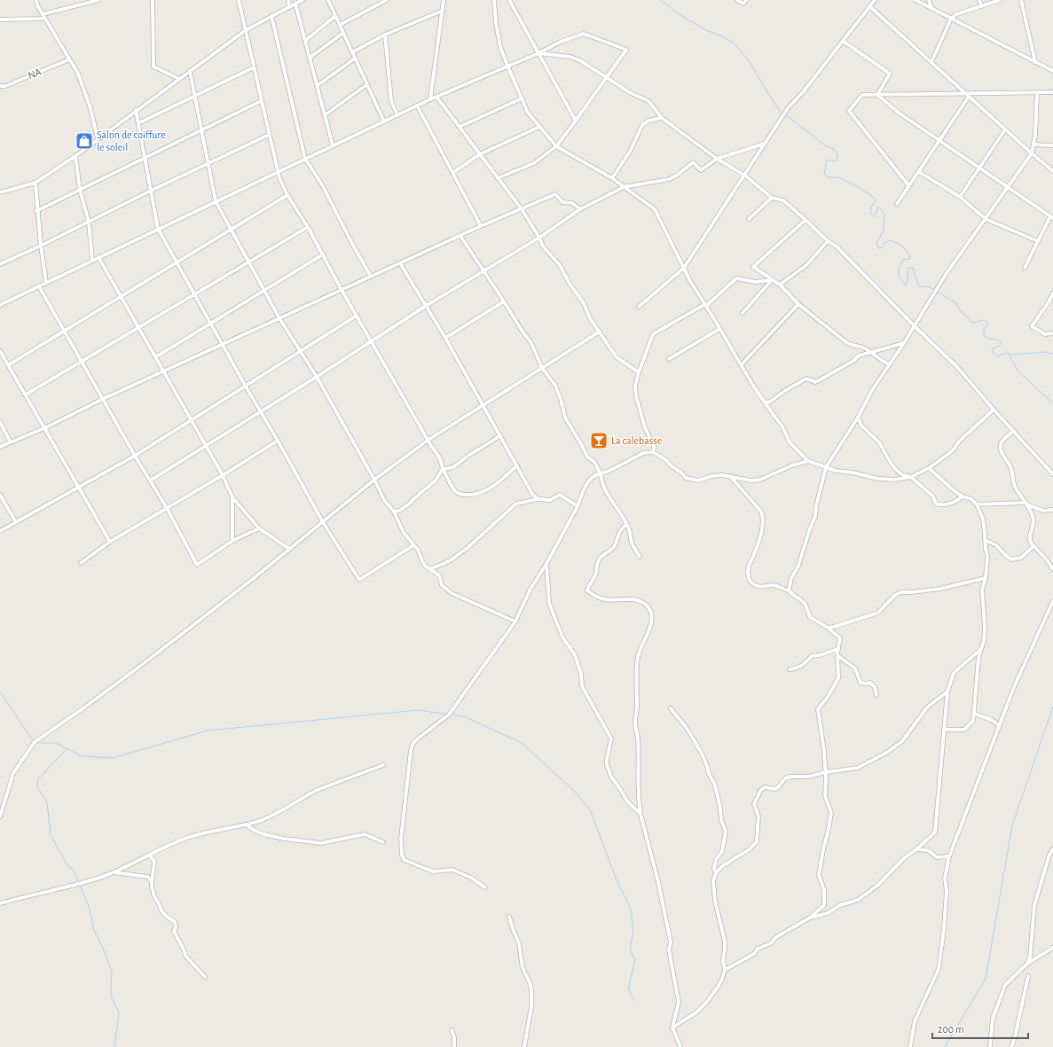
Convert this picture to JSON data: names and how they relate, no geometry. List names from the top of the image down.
{
  "streets": {
    "street": ["NA"]
  },
  "places": {
    "shop": ["Salon de coiffure le soleil"],
    "bar": ["La calebasse"]
  },
  "scale_bar": "200 m"
}
